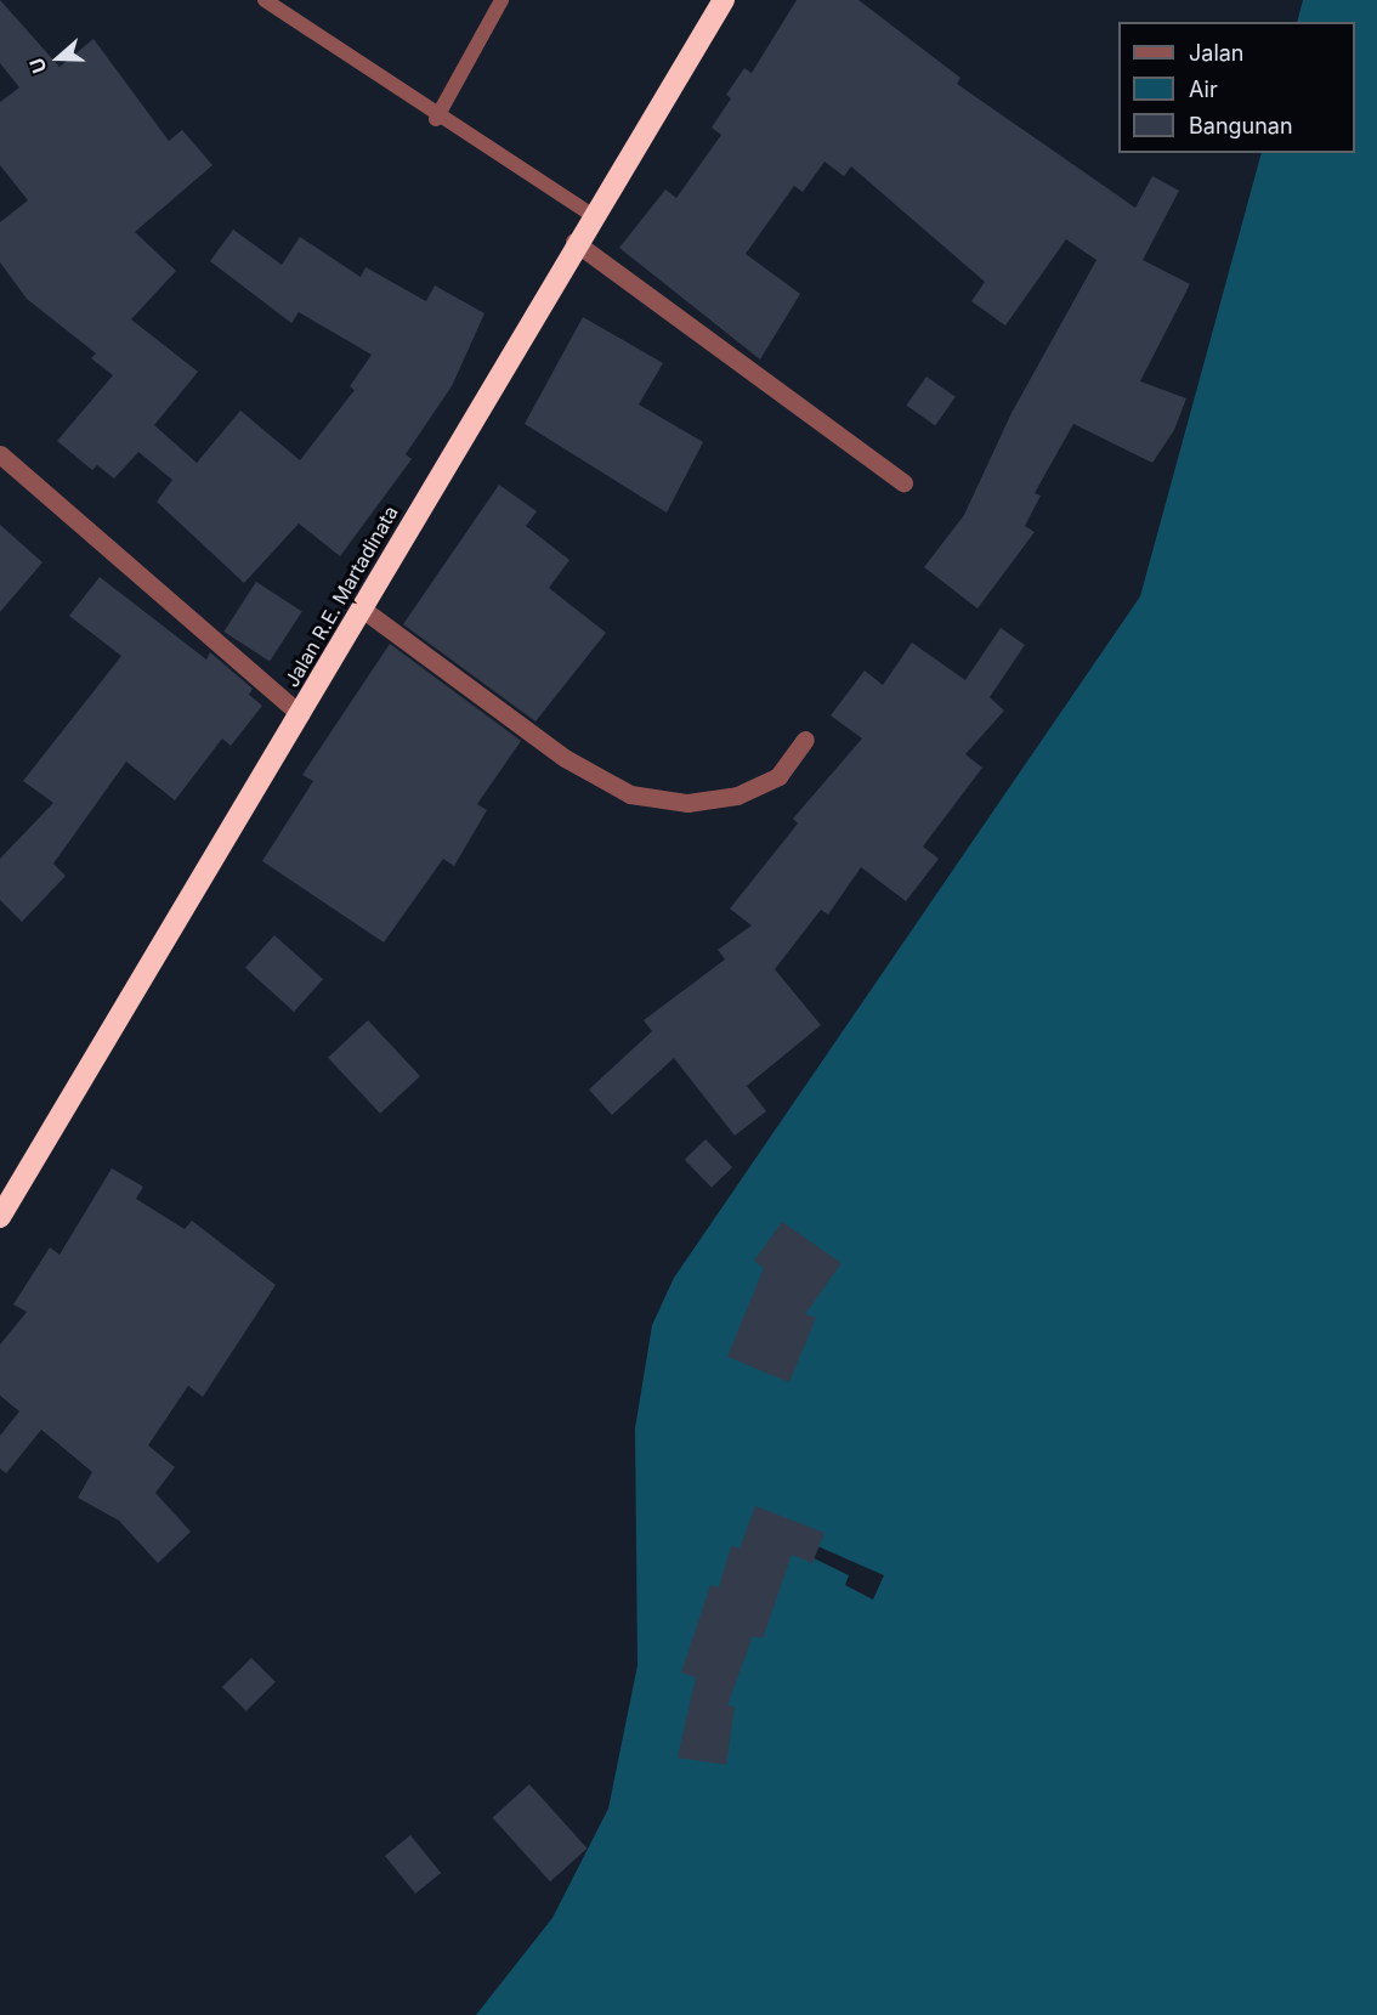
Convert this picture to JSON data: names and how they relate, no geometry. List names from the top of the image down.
{
  "streets": {
    "highway": ["Jalan R.E. Martadinata"]
  },
  "legend": ["Jalan", "Air", "Bangunan"],
  "north": "left"
}
